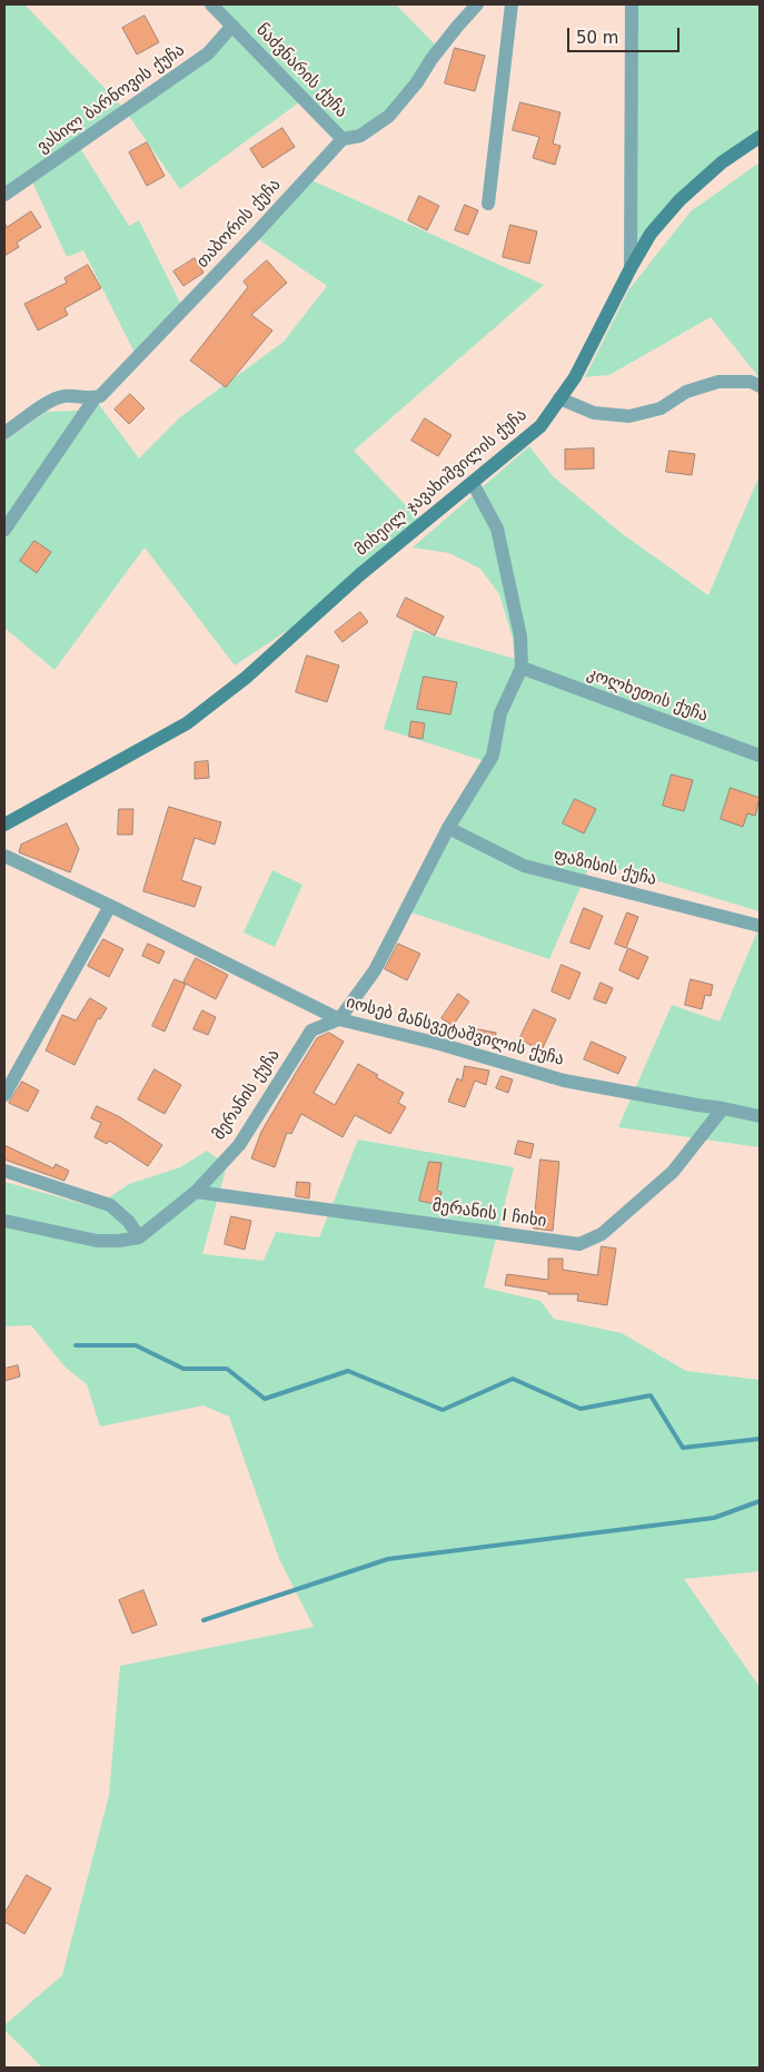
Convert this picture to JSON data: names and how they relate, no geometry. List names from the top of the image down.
{
  "streets": {
    "main road": ["მიხეილ ჯავახიშვილის ქუჩა"],
    "street": [
      "ნაძვნარის ქუჩა",
      "ვასილ ბარნოვის ქუჩა",
      "თაბორის ქუჩა",
      "კოლხეთის ქუჩა",
      "ფაზისის ქუჩა",
      "იოსებ მანსვეტაშვილის ქუჩა",
      "მერანის ქუჩა",
      "მერანის I ჩიხი"
    ]
  },
  "crossings": [
    ["ნაძვნარის ქუჩა", "ვასილ ბარნოვის ქუჩა"],
    ["ნაძვნარის ქუჩა", "თაბორის ქუჩა"],
    ["იოსებ მანსვეტაშვილის ქუჩა", "მერანის ქუჩა"],
    ["იოსებ მანსვეტაშვილის ქუჩა", "მერანის I ჩიხი"],
    ["მერანის ქუჩა", "მერანის I ჩიხი"]
  ],
  "scale_bar": "50 m"
}
